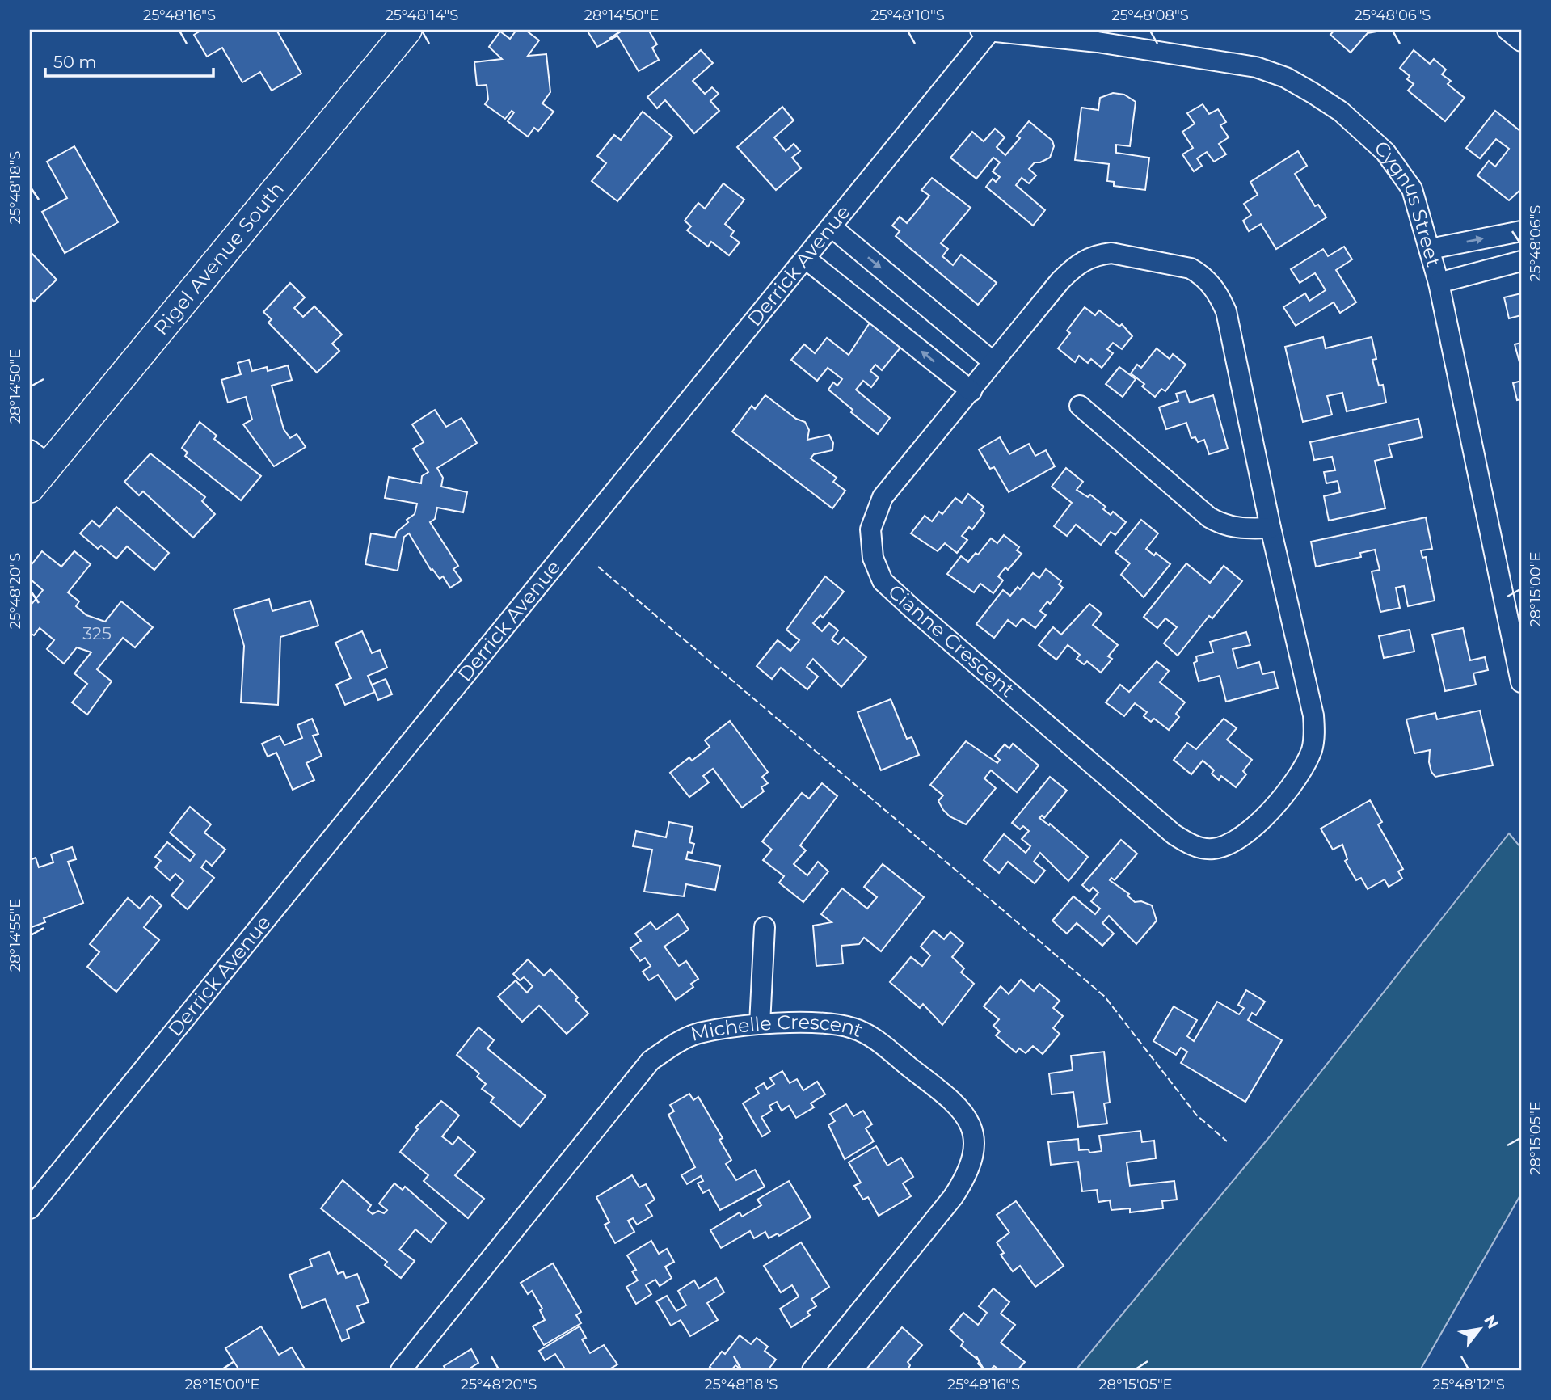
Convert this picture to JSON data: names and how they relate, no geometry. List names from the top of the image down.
{
  "streets": {
    "main road": ["Rigel Avenue South"],
    "street": [
      "Cygnus Street",
      "Derrick Avenue",
      "Cianne Crescent",
      "Michelle Crescent"
    ]
  },
  "crossings": [
    ["Cygnus Street", "Derrick Avenue"]
  ],
  "house_numbers": ["325"],
  "scale_bar": "50 m",
  "north": "top right",
  "coordinates": [
    "25°48'16\"S",
    "25°48'14\"S",
    "28°14'50\"E",
    "25°48'10\"S",
    "25°48'08\"S",
    "25°48'06\"S",
    "25°48'18\"S",
    "28°15'00\"E",
    "25°48'20\"S",
    "28°14'55\"E",
    "28°15'05\"E",
    "25°48'12\"S"
  ]
}
